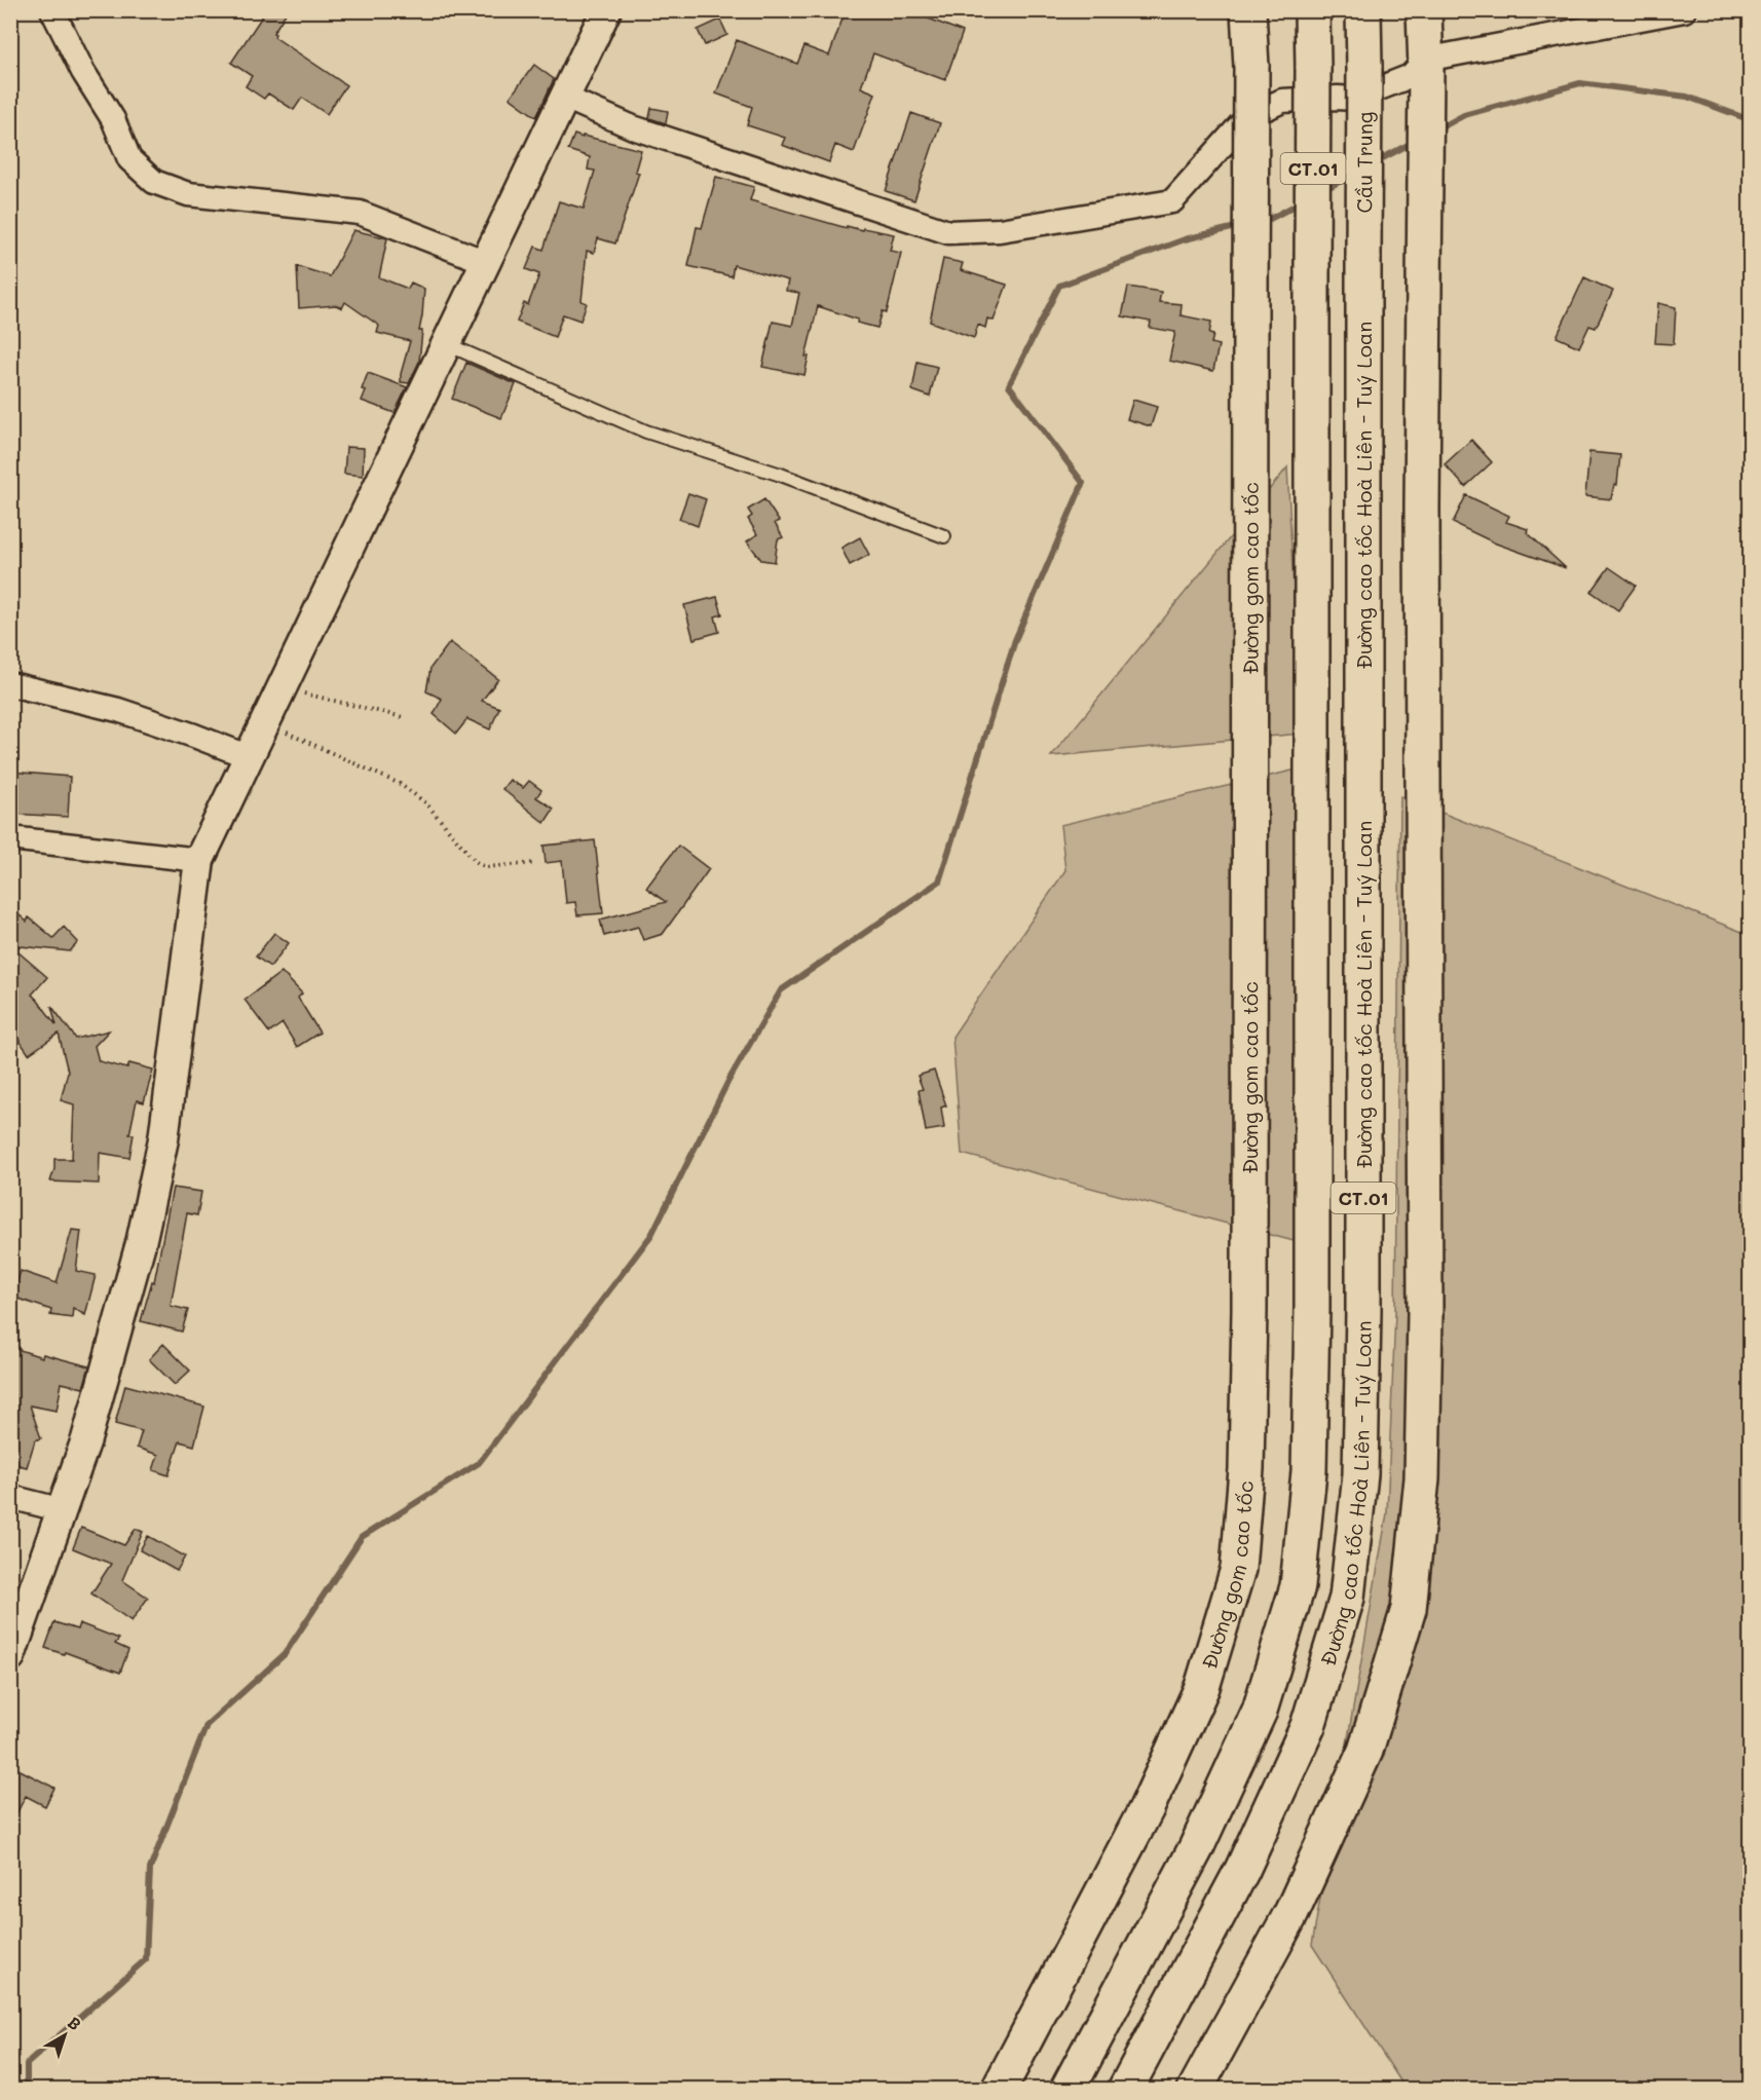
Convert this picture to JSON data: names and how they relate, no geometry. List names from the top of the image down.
{
  "streets": {
    "main road": [
      "Cầu Trung",
      "CT.01",
      "Đường cao tốc Hoà Liên - Tuý Loan",
      "Đường gom cao tốc"
    ]
  },
  "crossings": [
    ["Cầu Trung", "Đường cao tốc Hoà Liên - Tuý Loan"]
  ],
  "north": "top right"
}
